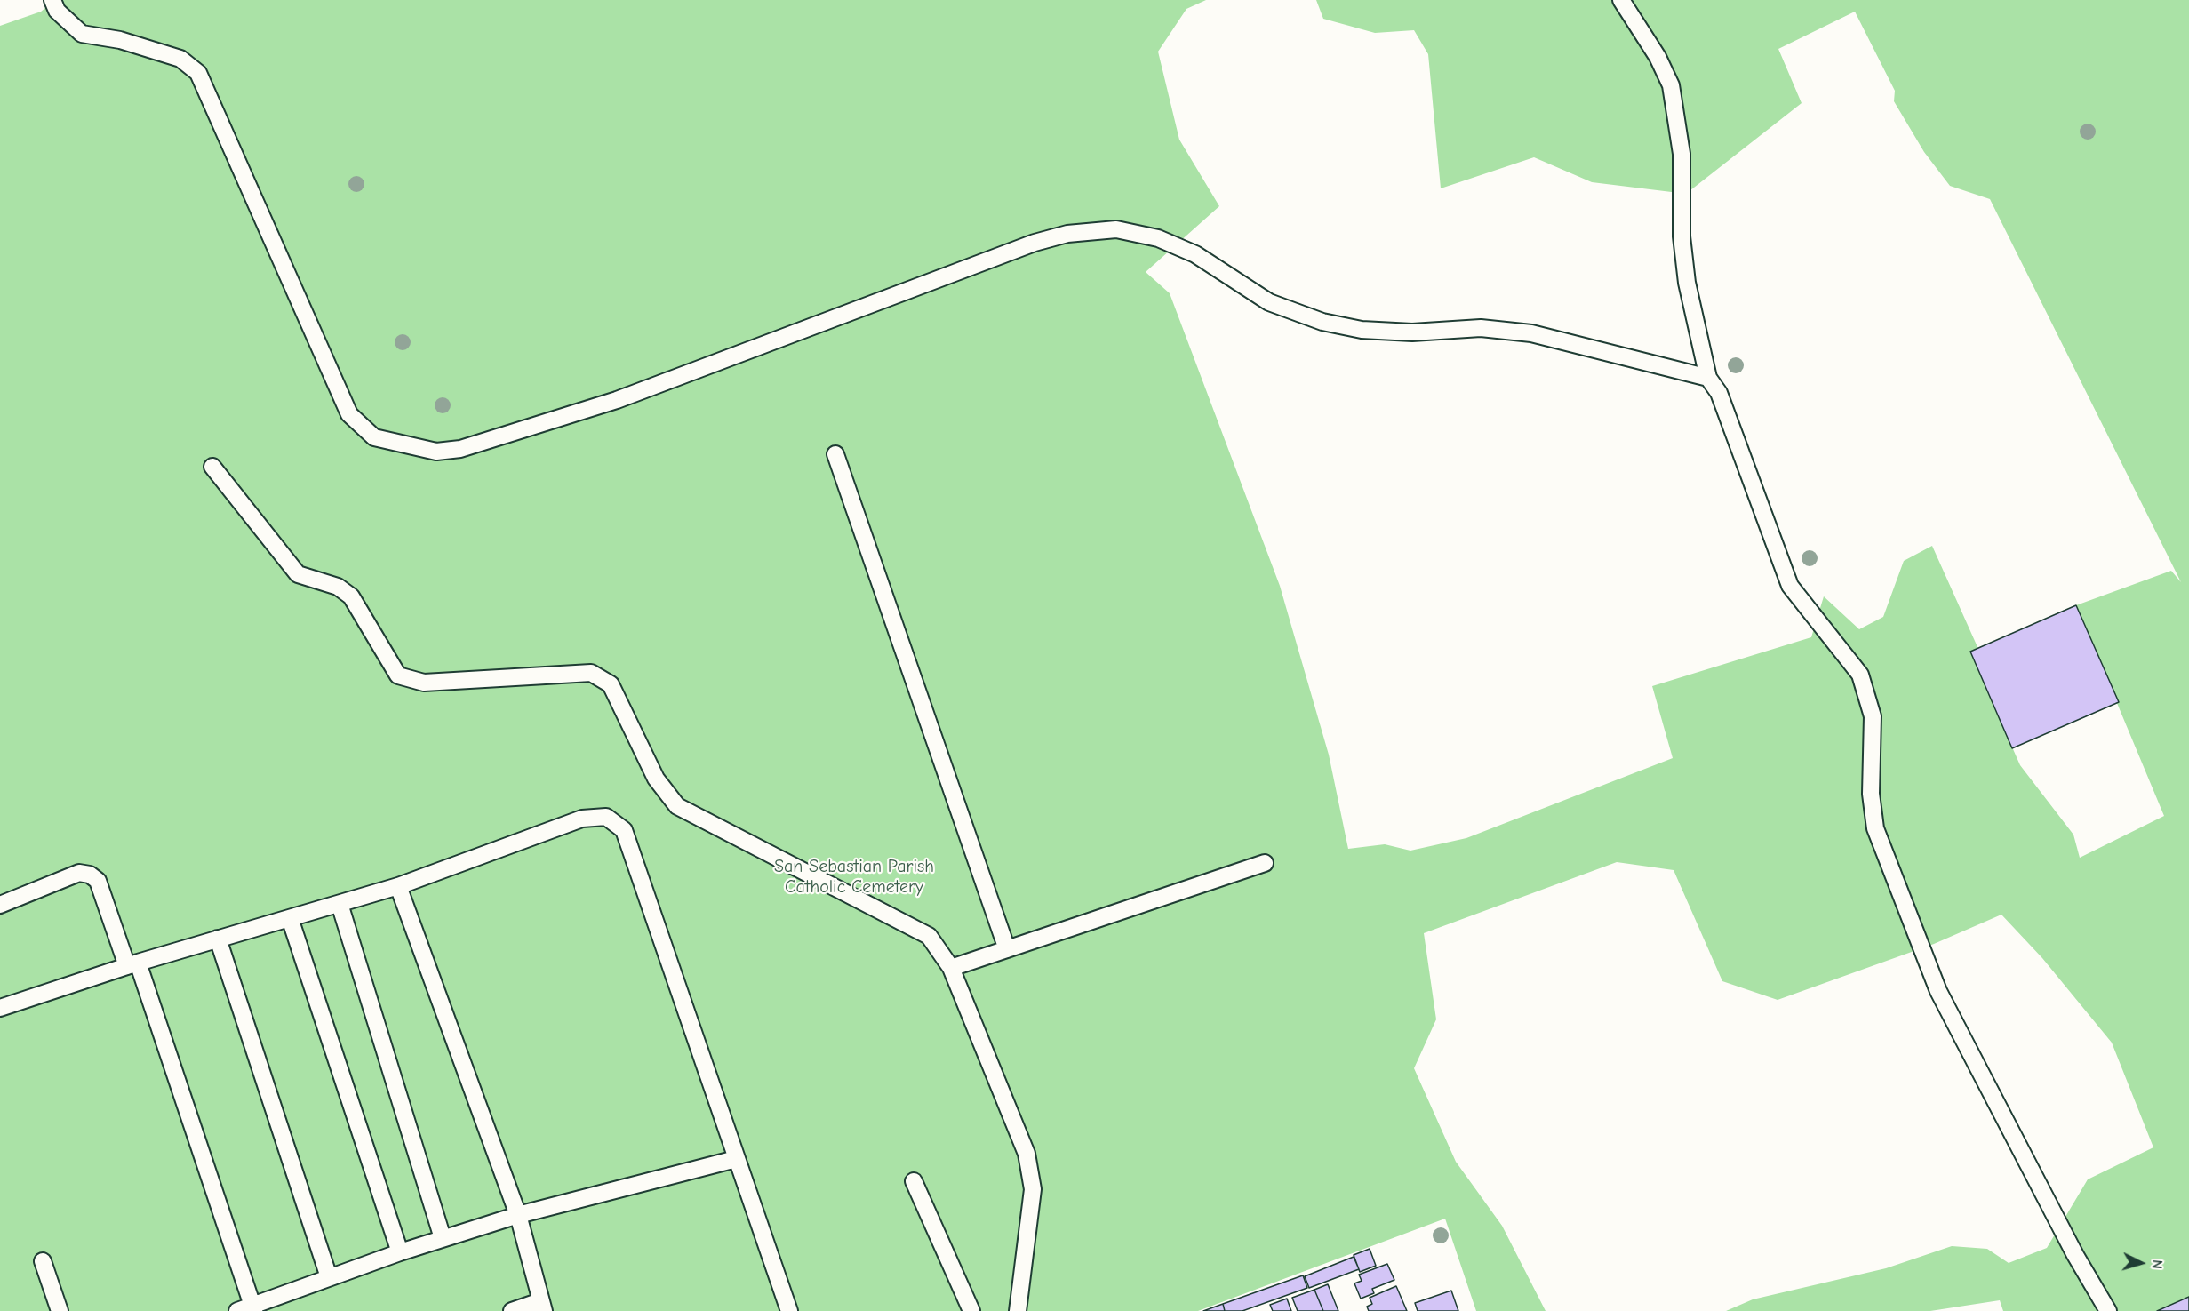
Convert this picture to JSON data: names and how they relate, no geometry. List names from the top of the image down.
{
  "parks": ["San Sebastian Parish Catholic Cemetery"],
  "north": "right"
}
